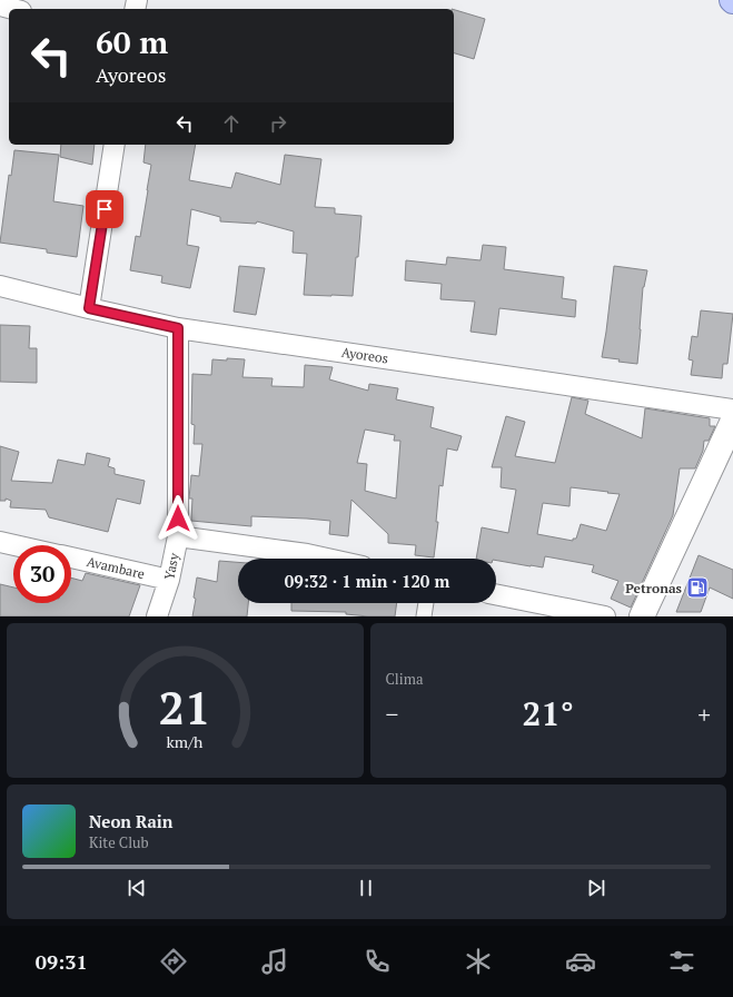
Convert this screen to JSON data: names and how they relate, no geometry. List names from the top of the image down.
{
  "streets": {
    "street": ["Ayoreos", "Yasy", "Avambare"]
  },
  "crossings": [
    ["Ayoreos", "Yasy"],
    ["Yasy", "Avambare"]
  ],
  "places": {
    "fuel station": ["Petronas"]
  },
  "page": {
    "turn": ["60 m", "Ayoreos"],
    "limit": "30",
    "trip": "09:32 · 1 min · 120 m",
    "tile": "Clima",
    "heat": ["−", "21°", "+"],
    "song": ["Neon Rain", "Kite Club"],
    "tabs": "09:31",
    "gauge": ["21", "km/h"]
  }
}
